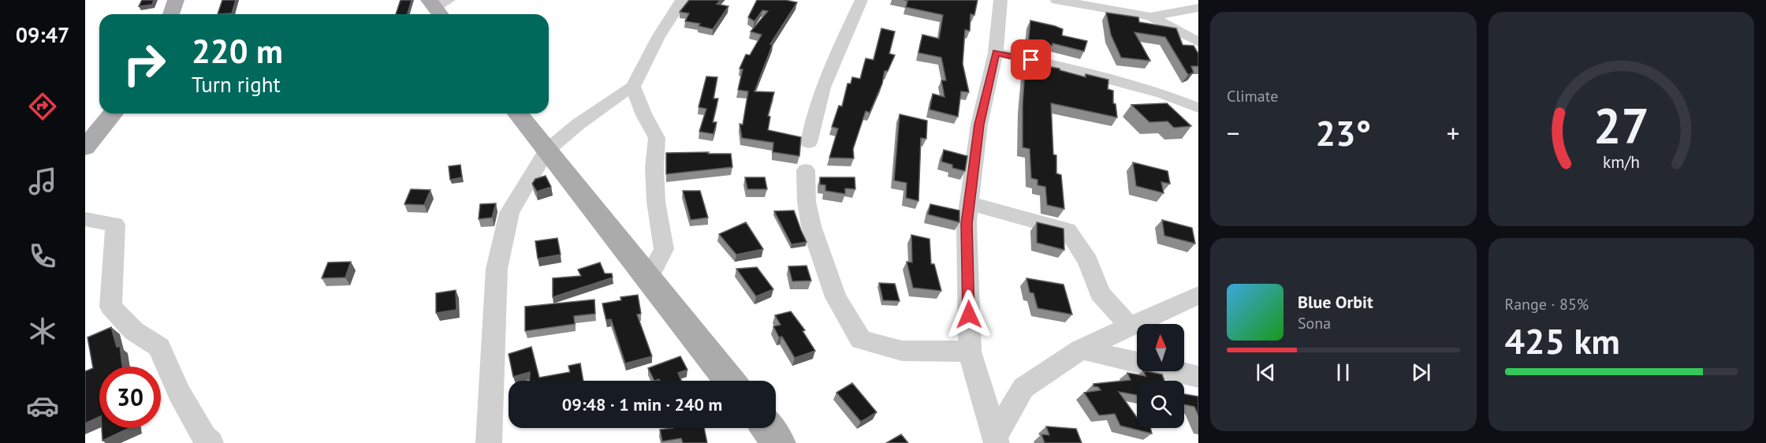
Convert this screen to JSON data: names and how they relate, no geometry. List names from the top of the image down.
{
  "north": "top",
  "page": {
    "tabs": "09:47",
    "tile": [
      "Climate",
      ["Range · 85%", "425 km"]
    ],
    "turn": ["220 m", "Turn right"],
    "heat": ["−", "23°", "+"],
    "song": ["Blue Orbit", "Sona"],
    "limit": "30",
    "trip": "09:48 · 1 min · 240 m",
    "gauge": ["27", "km/h"]
  }
}
